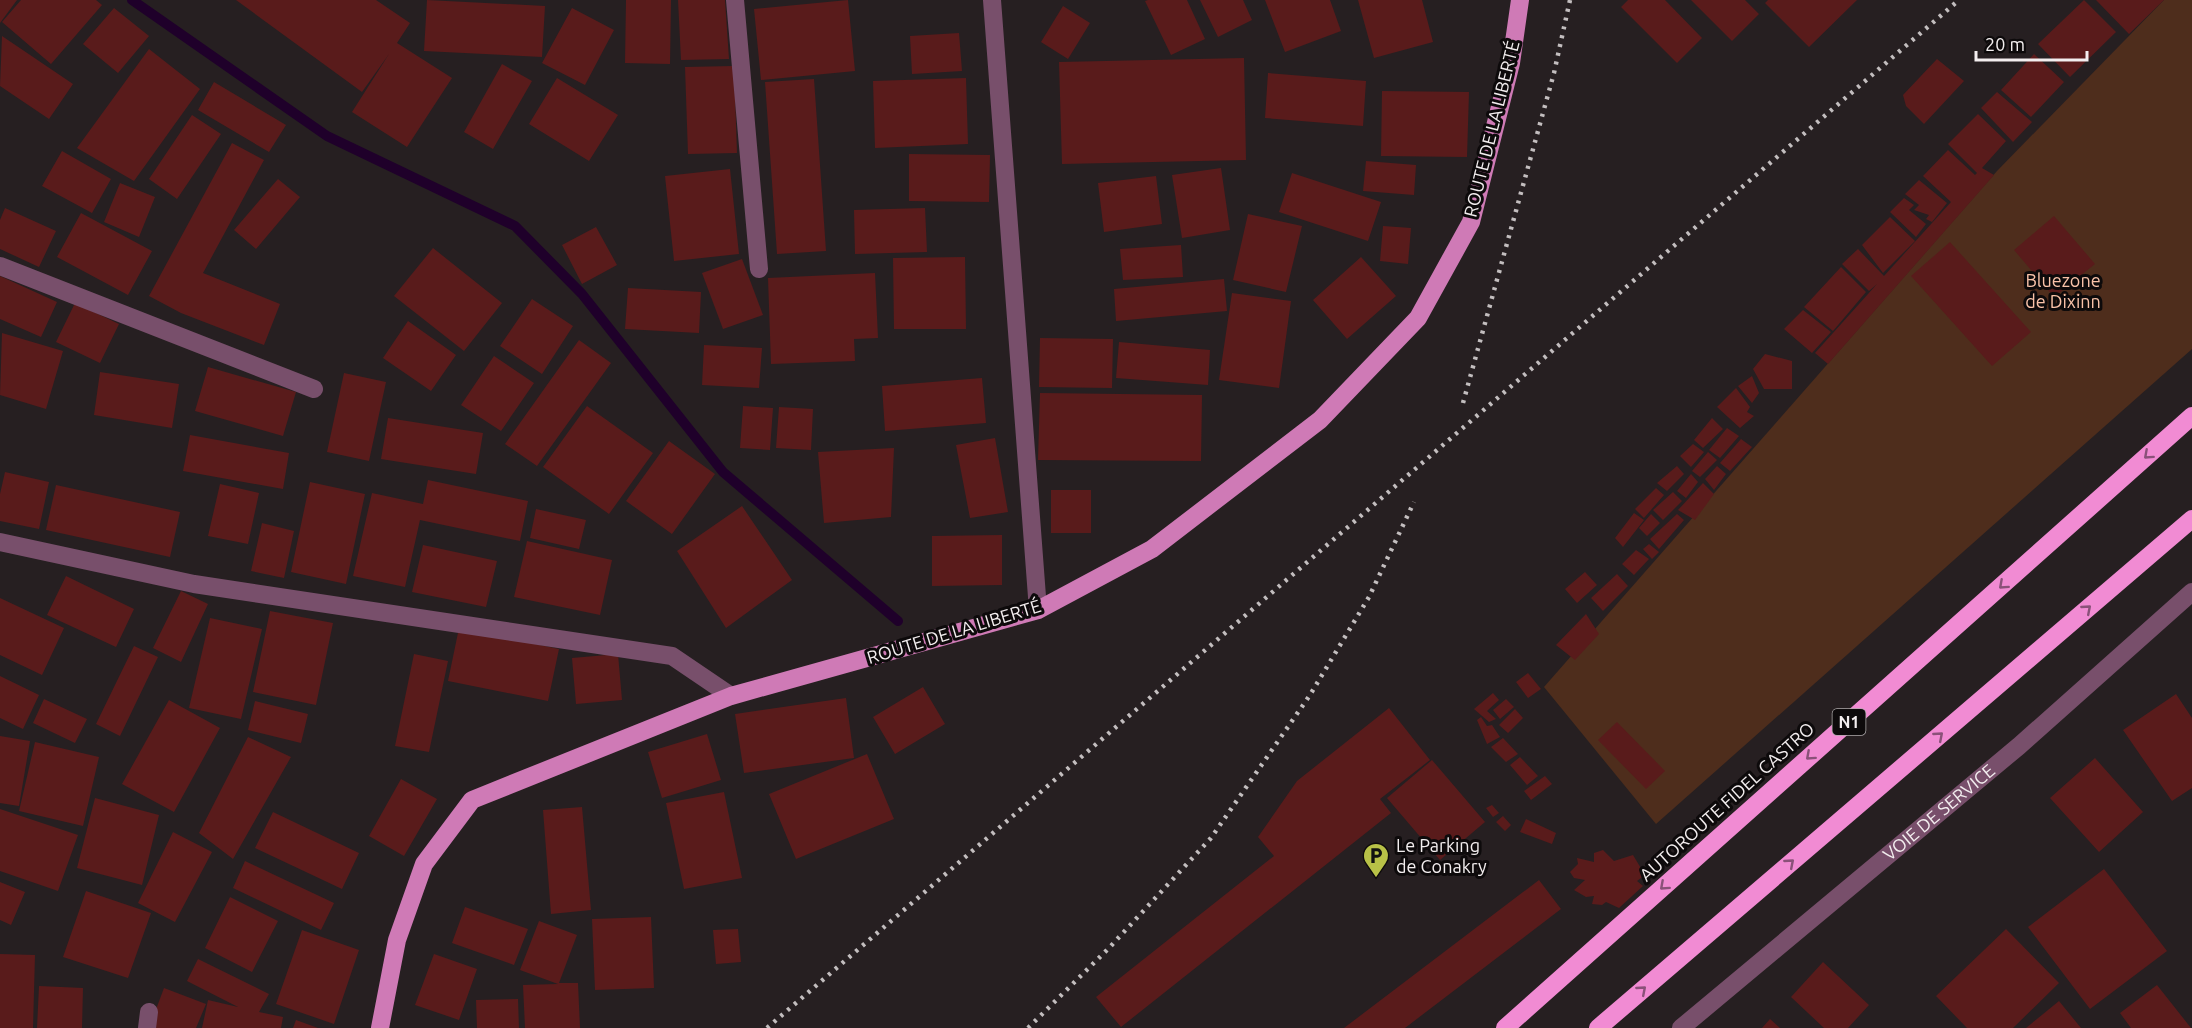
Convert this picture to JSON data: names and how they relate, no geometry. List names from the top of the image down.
{
  "streets": {
    "highway": ["N1", "AUTOROUTE FIDEL CASTRO"],
    "main road": ["ROUTE DE LA LIBERTÉ"],
    "street": ["VOIE DE SERVICE"]
  },
  "parks": ["Bluezone de Dixinn"],
  "places": {
    "parking": ["Le Parking de Conakry"]
  },
  "scale_bar": "20 m"
}
